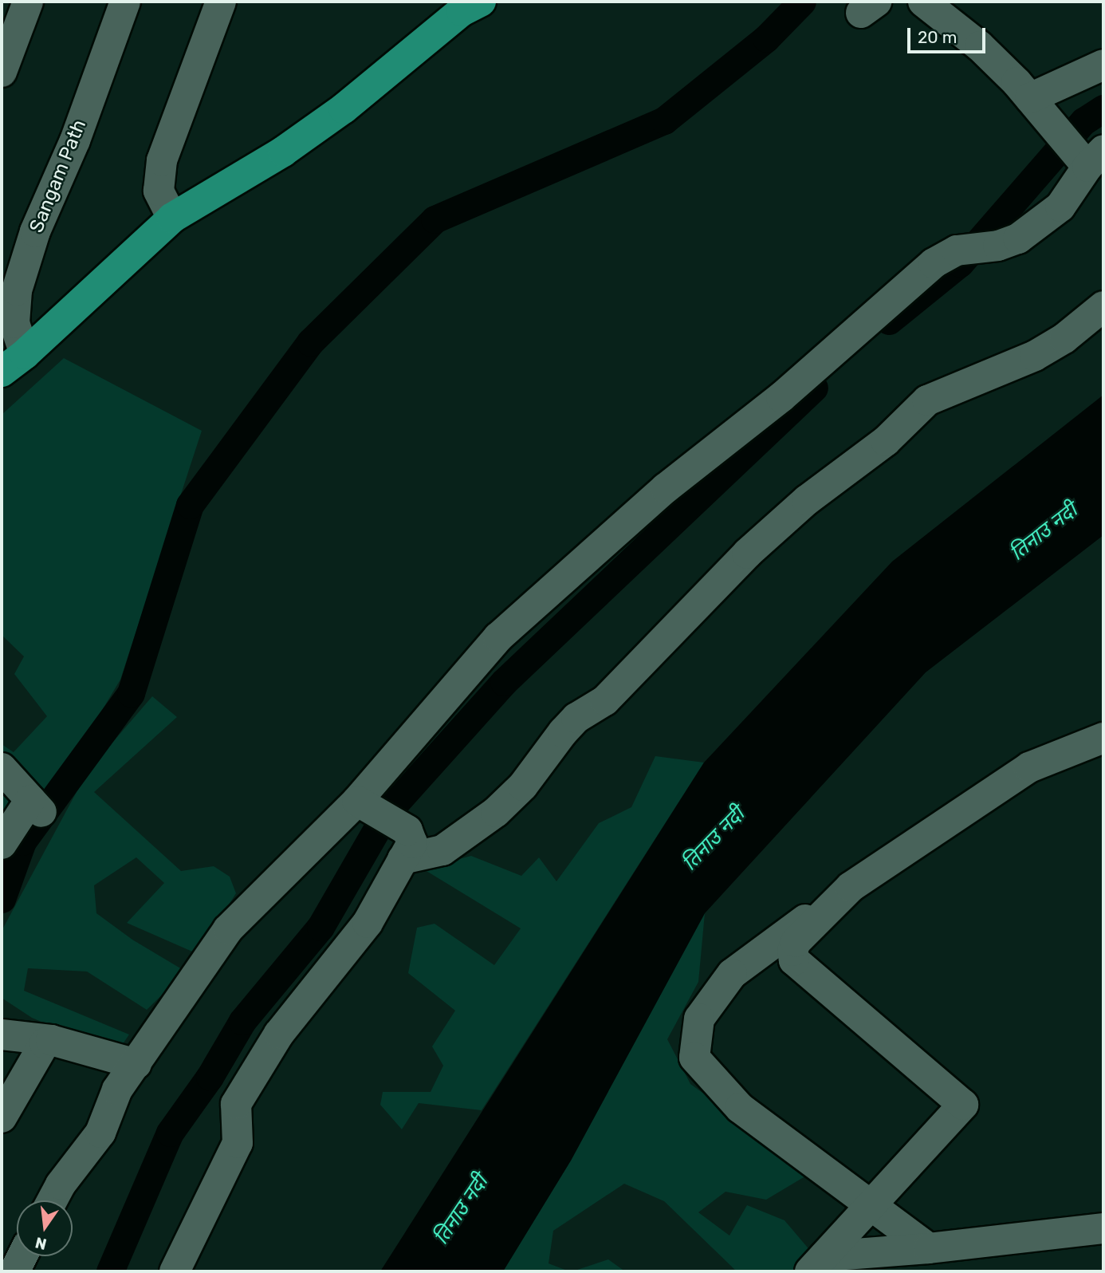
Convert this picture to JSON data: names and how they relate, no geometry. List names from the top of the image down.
{
  "streets": {
    "street": ["Sangam Path"]
  },
  "water": ["तिनाउ नदी"],
  "scale_bar": "20 m",
  "north": "bottom"
}
